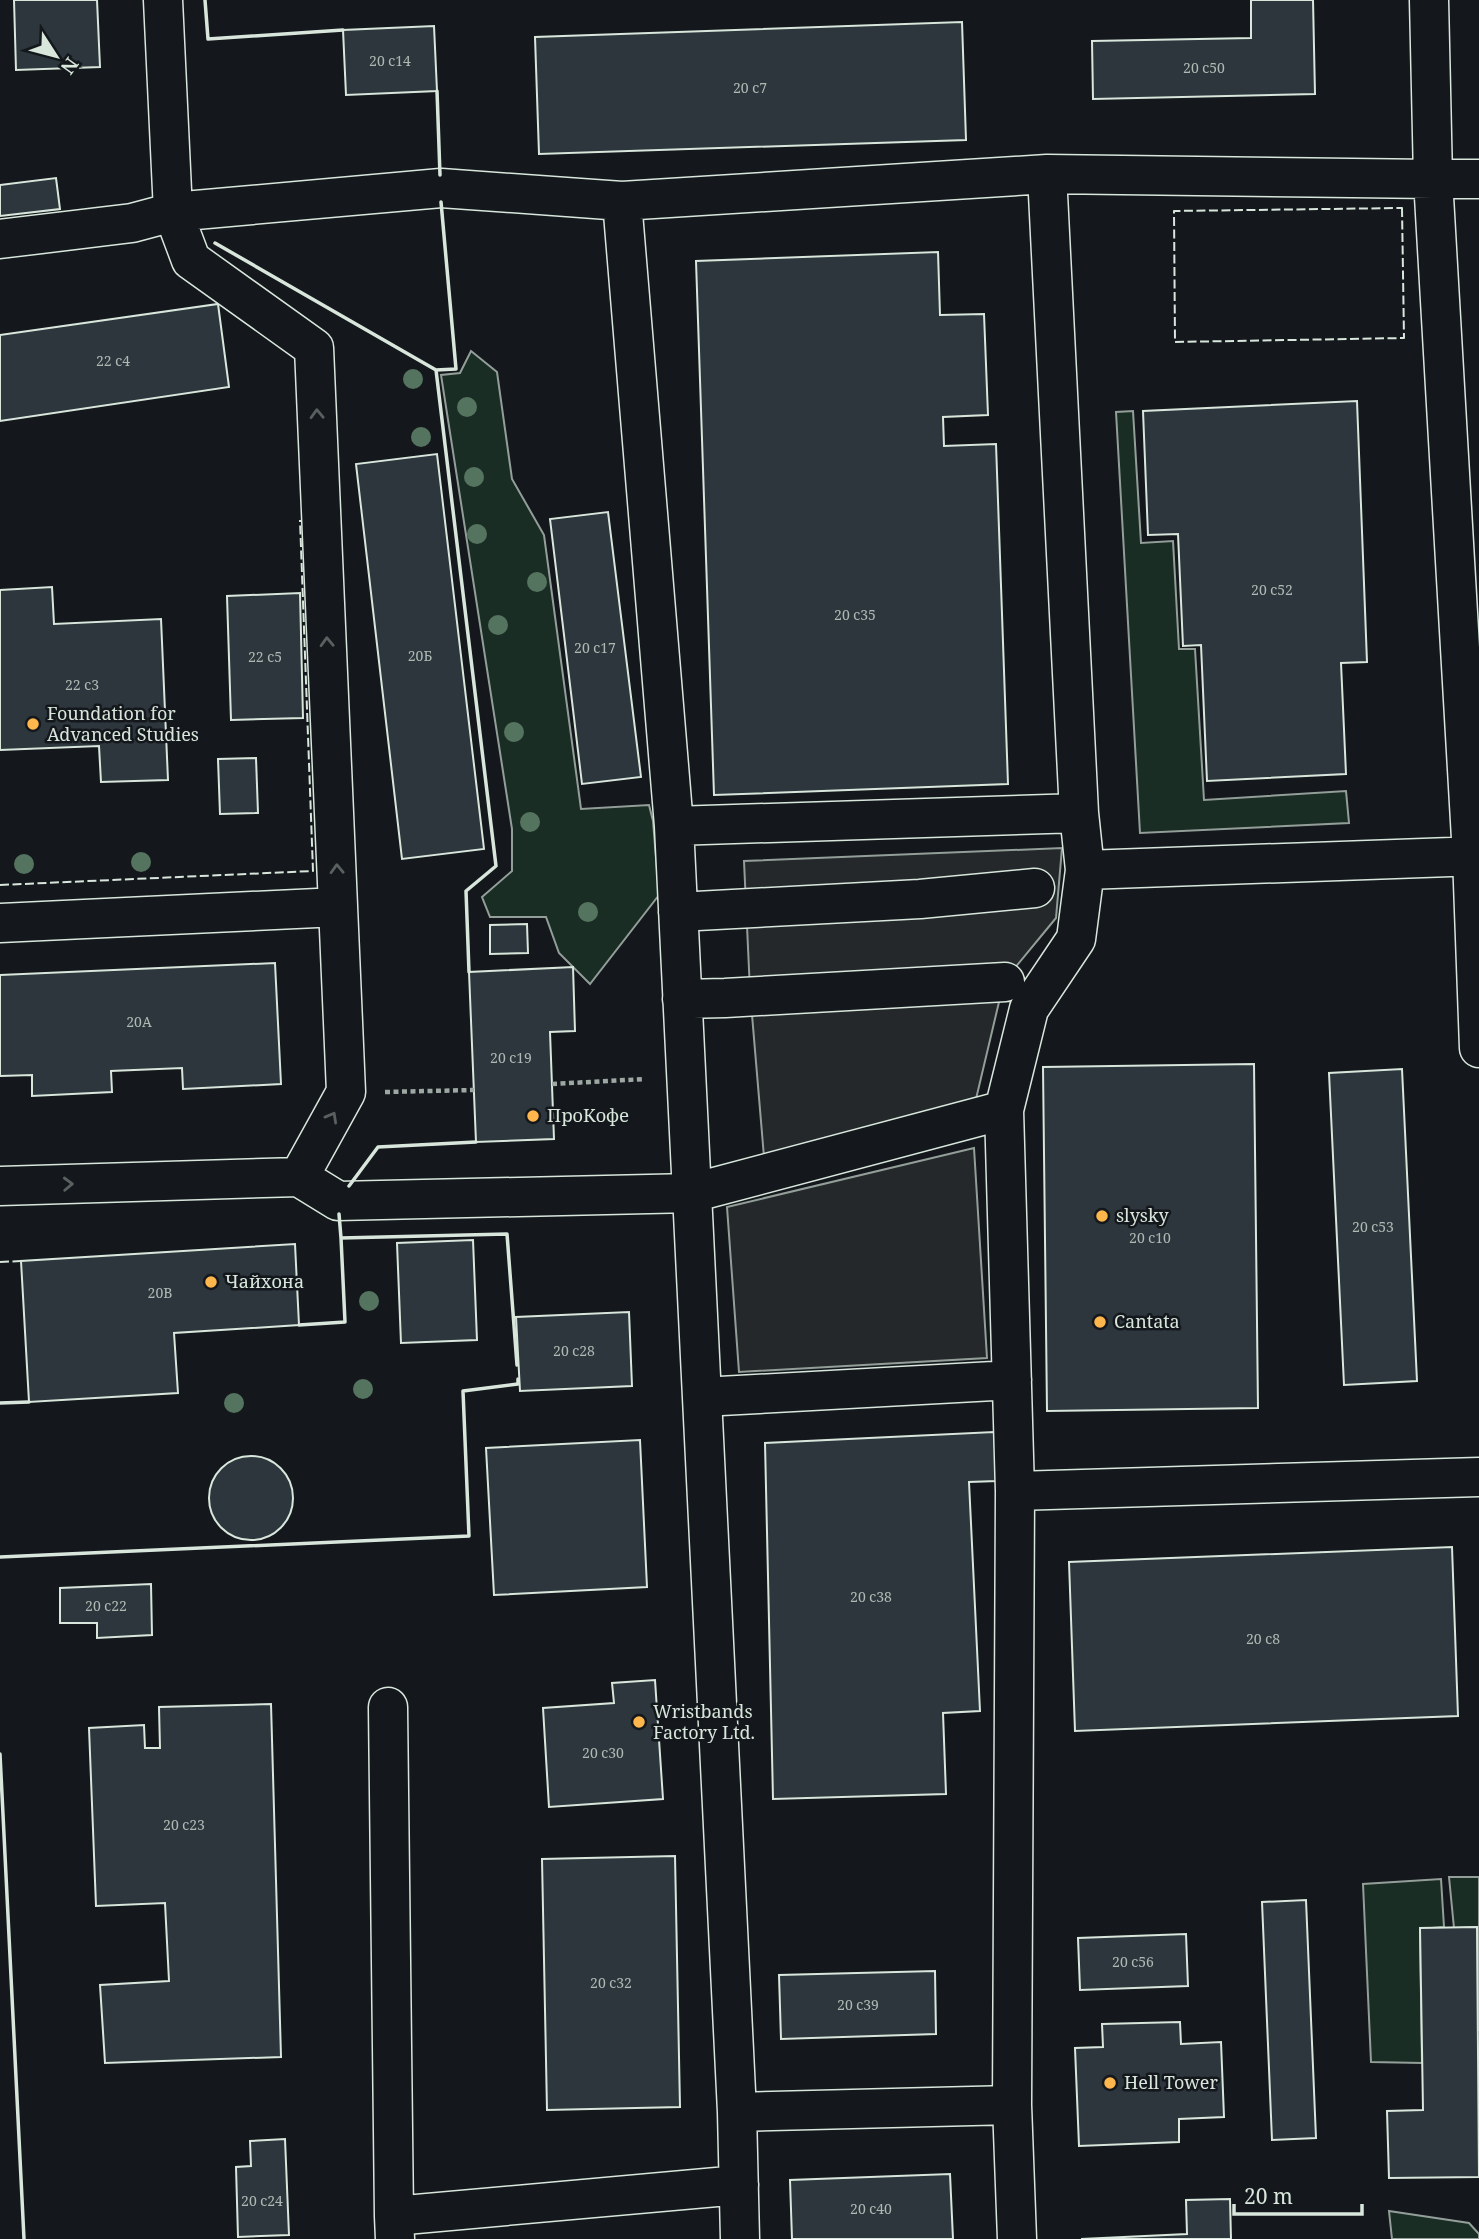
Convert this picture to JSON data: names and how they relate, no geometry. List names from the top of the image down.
{
  "places": [
    "Foundation for Advanced Studies",
    "ПроКофе",
    "slysky",
    "Чайхона",
    "Cantata",
    "Wristbands Factory Ltd.",
    "Hell Tower"
  ],
  "house_numbers": [
    "20 с14",
    "20 с50",
    "20 с7",
    "22 с4",
    "20 с52",
    "20 с35",
    "20 с17",
    "20Б",
    "22 с5",
    "22 с3",
    "20А",
    "20 с19",
    "20 с53",
    "20 с10",
    "20В",
    "20 с28",
    "20 с38",
    "20 с22",
    "20 с8",
    "20 с30",
    "20 с23",
    "20 с56",
    "20 с32",
    "20 с39",
    "20 с24",
    "20 с40"
  ],
  "scale_bar": "20 m",
  "north": "bottom right"
}
